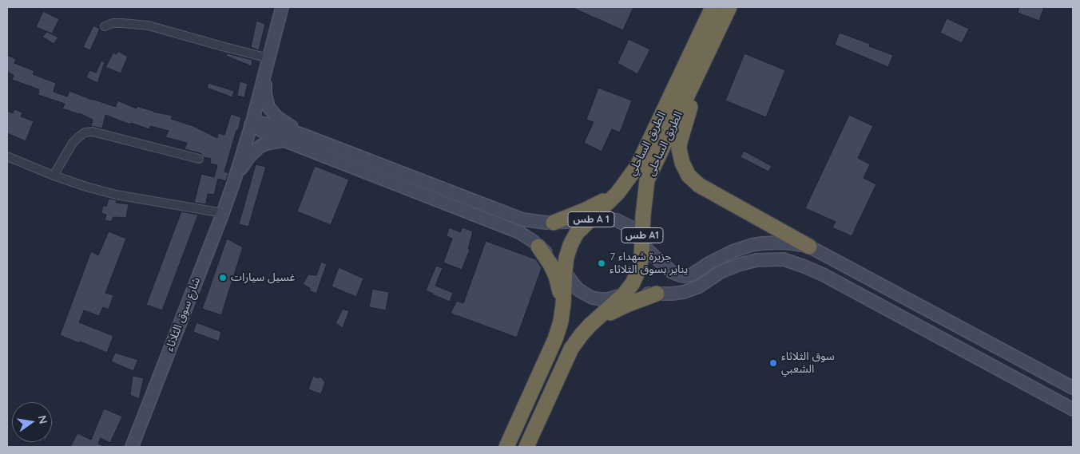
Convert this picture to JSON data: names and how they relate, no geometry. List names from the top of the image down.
{
  "streets": {
    "highway": [
      "الطريق الساحلي",
      "الطريق الساحلى",
      "طس A 1",
      "طس A1"
    ],
    "street": ["شارع سوق الثلاثاء"]
  },
  "crossings": [
    ["الطريق الساحلي", "الطريق الساحلى"]
  ],
  "places": ["جزيرة شهداء 7 يناير بسوق الثلاثاء", "غسيل سيارات", "سوق الثلاثاء الشعبي"],
  "north": "right"
}
